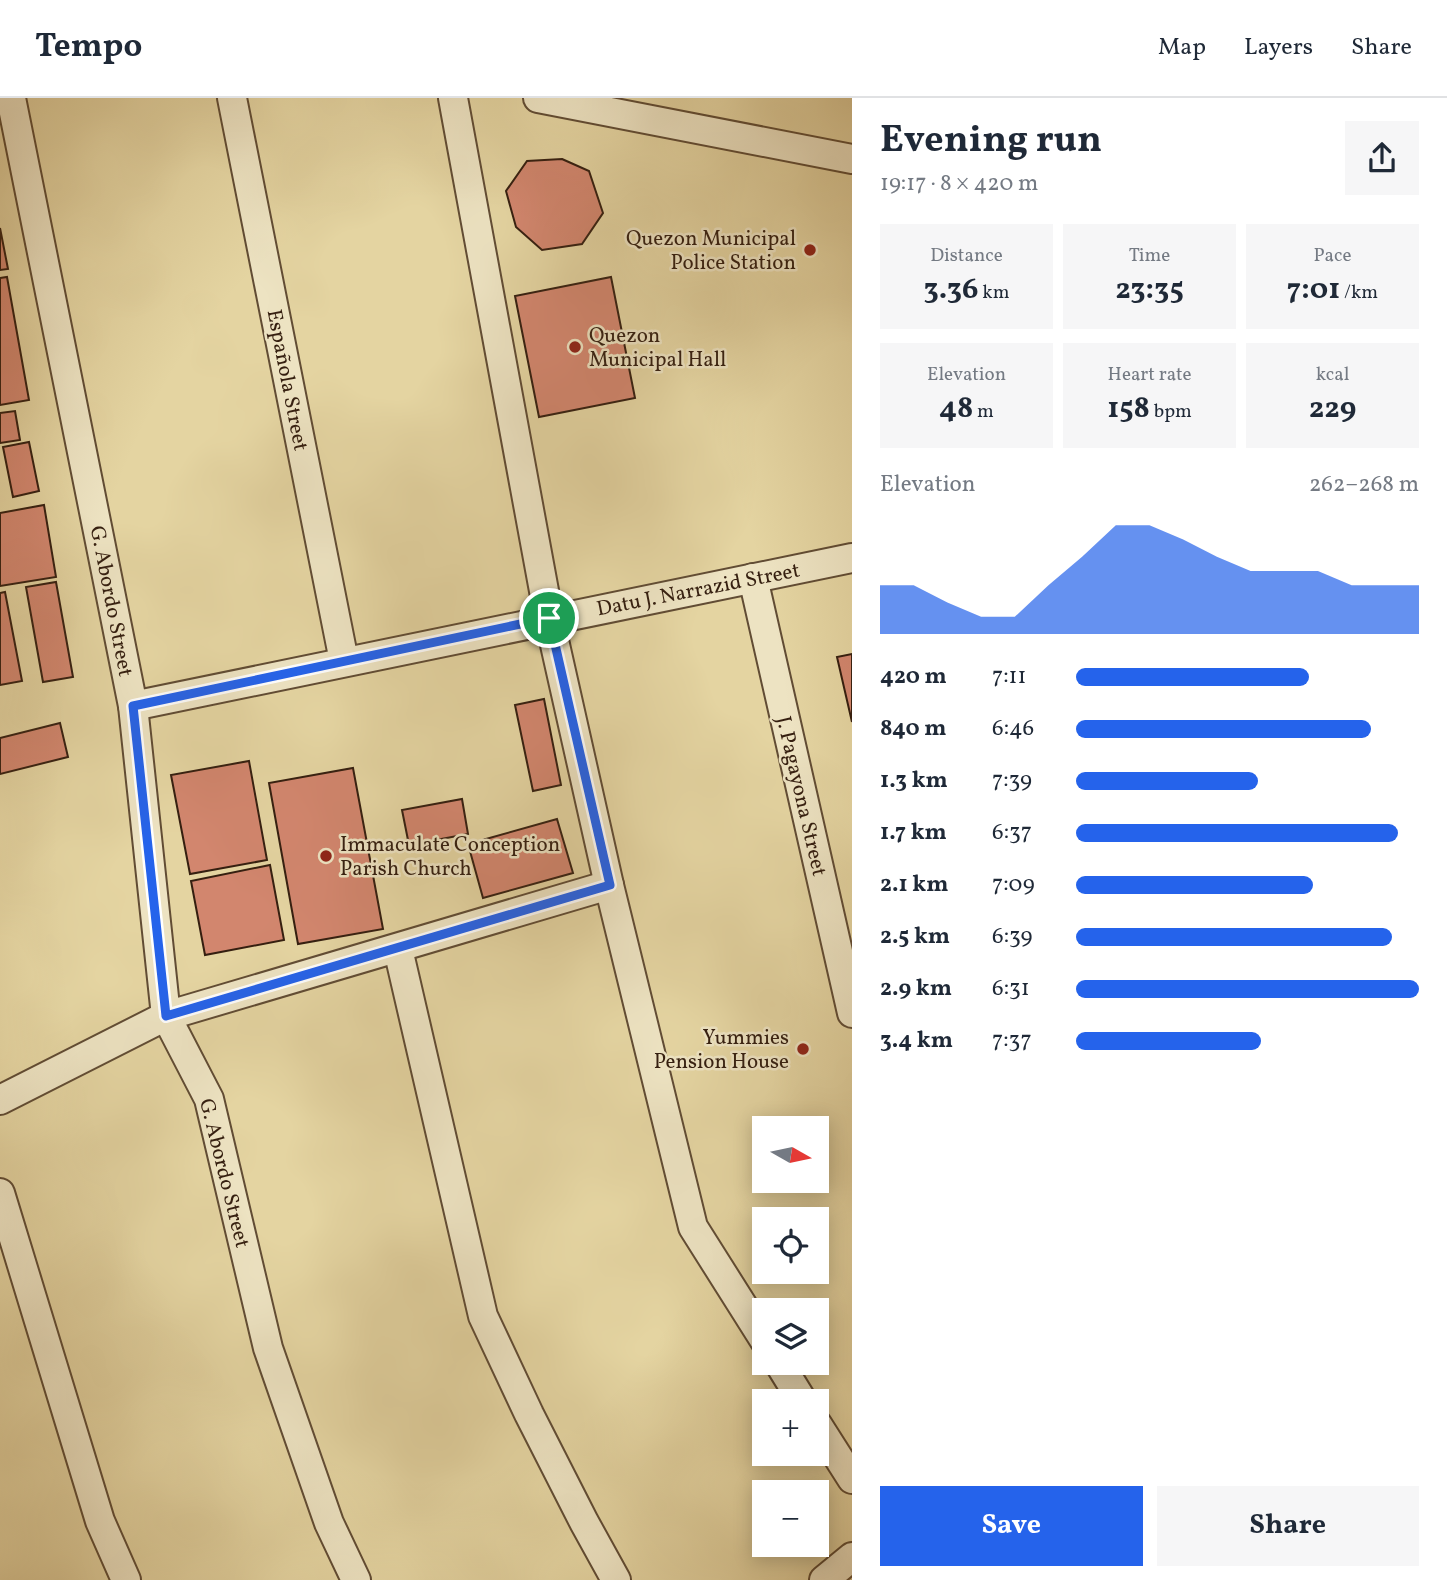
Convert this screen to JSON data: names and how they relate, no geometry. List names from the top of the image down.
{
  "streets": {
    "street": [
      "Española Street",
      "Datu J. Narrazid Street",
      "G. Abordo Street",
      "J. Pagayona Street"
    ]
  },
  "crossings": [
    ["Española Street", "Datu J. Narrazid Street"],
    ["Datu J. Narrazid Street", "G. Abordo Street"],
    ["Datu J. Narrazid Street", "J. Pagayona Street"]
  ],
  "places": [
    "Quezon Municipal Police Station",
    "Quezon Municipal Hall",
    "Immaculate Conception Parish Church",
    "Yummies Pension House"
  ],
  "north": "right",
  "page": {
    "header": "Tempo",
    "nav": ["Map", "Layers", "Share"],
    "heading": ["Evening run", "19:17 · 8 × 420 m"],
    "stats": [
      ["Distance", "3.36 km"],
      ["Time", "23:35"],
      ["Pace", "7:01 /km"],
      ["Elevation", "48 m"],
      ["Heart rate", "158 bpm"],
      ["kcal", "229"]
    ],
    "chart": ["Elevation", "262–268 m"],
    "list": [
      {
        "name": "420 m",
        "note": "7:11"
      },
      {
        "name": "840 m",
        "note": "6:46"
      },
      {
        "name": "1.3 km",
        "note": "7:39"
      },
      {
        "name": "1.7 km",
        "note": "6:37"
      },
      {
        "name": "2.1 km",
        "note": "7:09"
      },
      {
        "name": "2.5 km",
        "note": "6:39"
      },
      {
        "name": "2.9 km",
        "note": "6:31"
      },
      {
        "name": "3.4 km",
        "note": "7:37"
      }
    ],
    "map_buttons": ["+", "−"],
    "buttons": ["Save", "Share"]
  }
}
